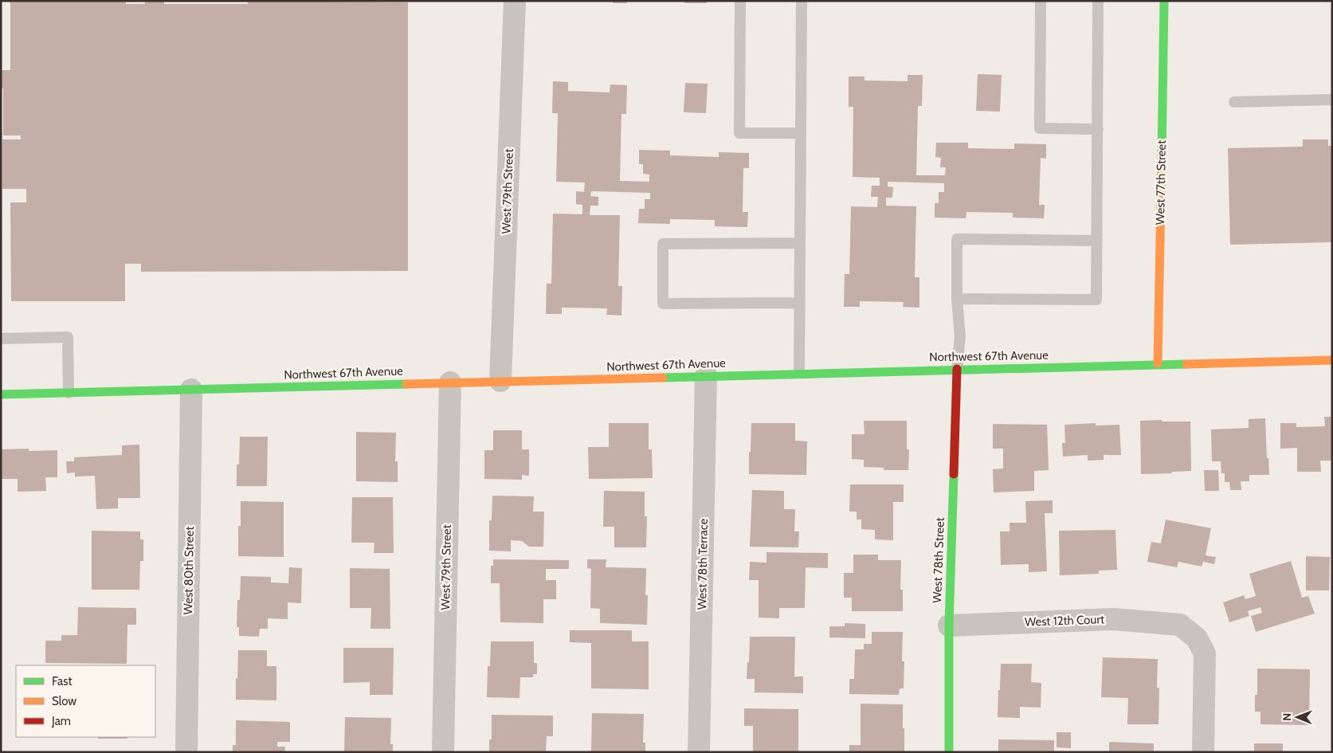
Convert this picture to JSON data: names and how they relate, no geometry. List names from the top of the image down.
{
  "streets": {
    "main road": ["West 77th Street", "Northwest 67th Avenue", "West 78th Street"],
    "street": [
      "West 79th Street",
      "West 78th Terrace",
      "West 80th Street",
      "West 12th Court"
    ]
  },
  "crossings": [
    ["West 77th Street", "Northwest 67th Avenue"],
    ["West 79th Street", "Northwest 67th Avenue"],
    ["Northwest 67th Avenue", "West 78th Street"],
    ["Northwest 67th Avenue", "West 78th Terrace"],
    ["Northwest 67th Avenue", "West 80th Street"],
    ["West 78th Street", "West 12th Court"]
  ],
  "legend": ["Fast", "Slow", "Jam"],
  "north": "left"
}
